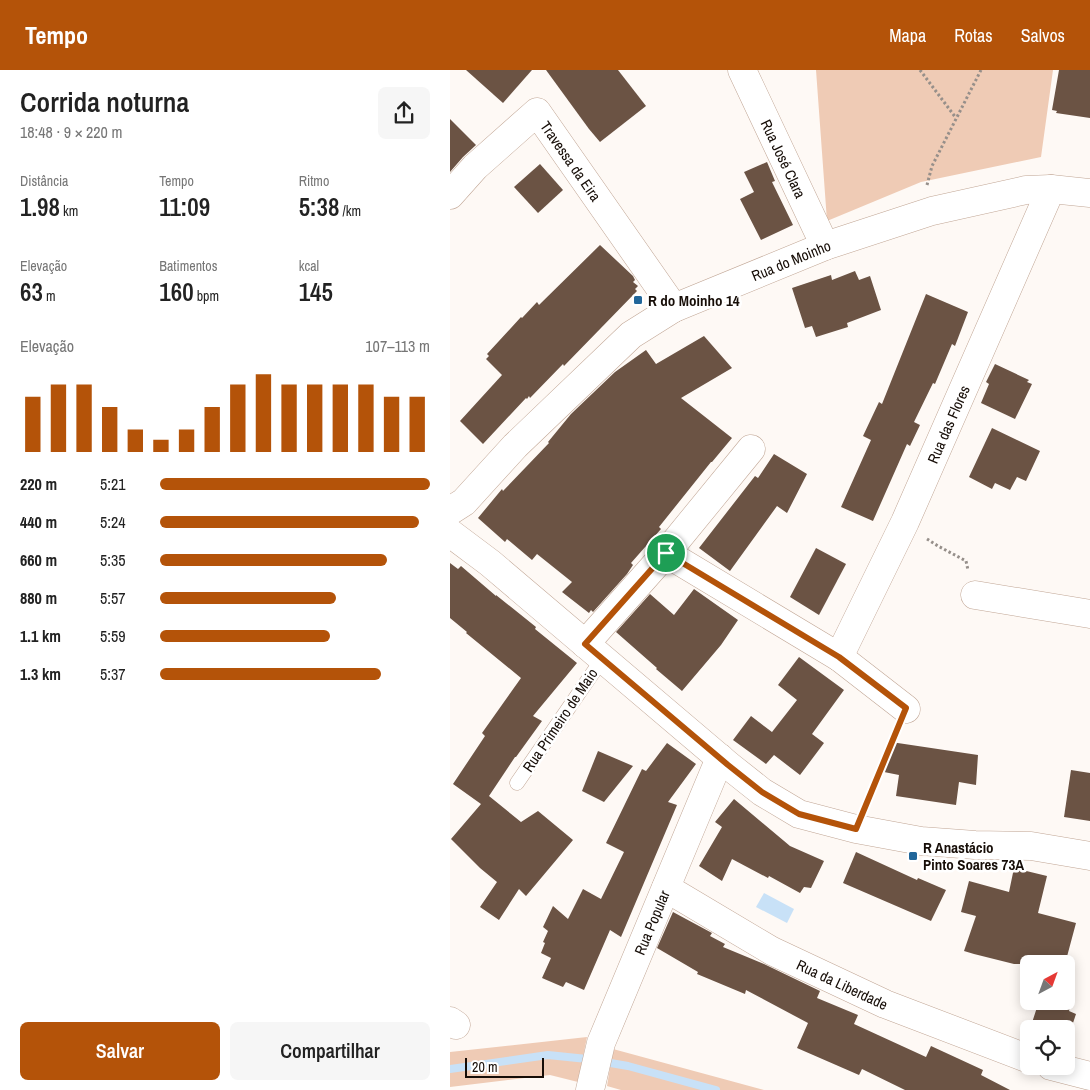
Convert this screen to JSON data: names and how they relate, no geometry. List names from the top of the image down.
{
  "streets": {
    "street": [
      "Rua José Clara",
      "Travessa da Eira",
      "Rua do Moinho",
      "Rua das Flores",
      "Rua Popular",
      "Rua da Liberdade"
    ],
    "lane": ["Rua Primeiro de Maio"]
  },
  "crossings": [
    ["Rua José Clara", "Rua do Moinho"],
    ["Travessa da Eira", "Rua do Moinho"],
    ["Rua do Moinho", "Rua das Flores"],
    ["Rua Popular", "Rua da Liberdade"]
  ],
  "places": {
    "transit": ["R do Moinho 14", "R Anastácio Pinto Soares 73A"]
  },
  "scale_bar": "20 m",
  "north": "top right",
  "page": {
    "header": "Tempo",
    "nav": ["Mapa", "Rotas", "Salvos"],
    "heading": ["Corrida noturna", "18:48 · 9 × 220 m"],
    "stats": [
      ["Distância", "1.98 km"],
      ["Tempo", "11:09"],
      ["Ritmo", "5:38 /km"],
      ["Elevação", "63 m"],
      ["Batimentos", "160 bpm"],
      ["kcal", "145"]
    ],
    "chart": ["Elevação", "107–113 m"],
    "list": [
      {
        "name": "220 m",
        "note": "5:21"
      },
      {
        "name": "440 m",
        "note": "5:24"
      },
      {
        "name": "660 m",
        "note": "5:35"
      },
      {
        "name": "880 m",
        "note": "5:57"
      },
      {
        "name": "1.1 km",
        "note": "5:59"
      },
      {
        "name": "1.3 km",
        "note": "5:37"
      }
    ],
    "buttons": ["Salvar", "Compartilhar"],
    "scale": "20 m"
  }
}
